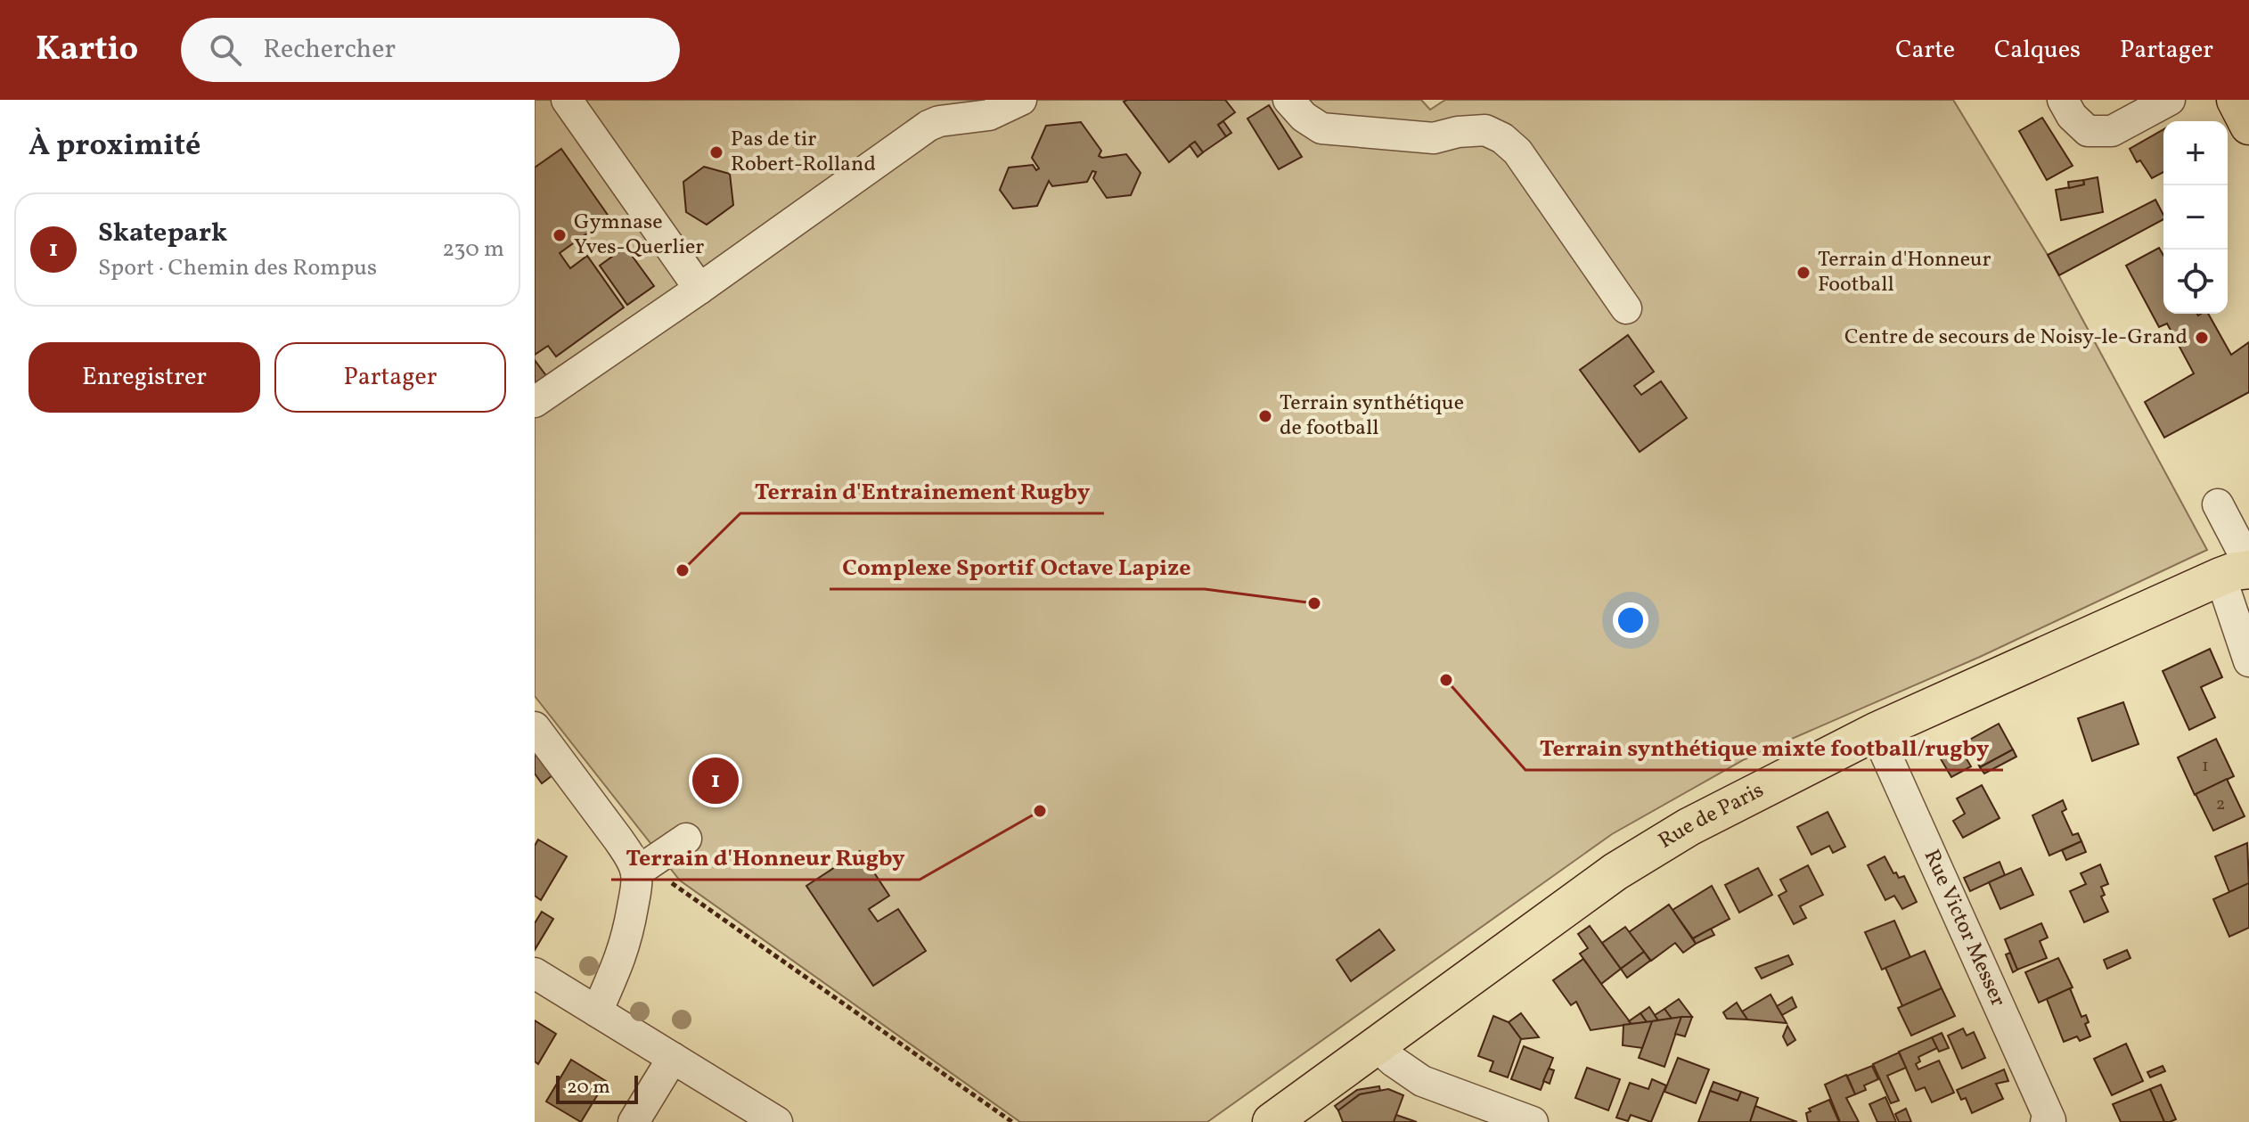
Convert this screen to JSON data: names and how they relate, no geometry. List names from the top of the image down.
{
  "streets": {
    "main road": ["Rue de Paris"],
    "street": ["Rue Victor Messer"]
  },
  "crossings": [
    ["Rue de Paris", "Rue Victor Messer"]
  ],
  "places": [
    "Pas de tir Robert-Rolland",
    "Gymnase Yves-Querlier",
    "Terrain d'Honneur Football",
    "Centre de secours de Noisy-le-Grand",
    "Terrain synthétique de football",
    "Terrain d'Entrainement Rugby",
    "Complexe Sportif Octave Lapize",
    "Terrain synthétique mixte football/rugby",
    "Terrain d'Honneur Rugby"
  ],
  "house_numbers": ["1", "2"],
  "scale_bar": "20 m",
  "page": {
    "header": "Kartio",
    "search": "Rechercher",
    "nav": ["Carte", "Calques", "Partager"],
    "heading": "À proximité",
    "map_buttons": ["+", "−"],
    "list": [
      {
        "mark": "1",
        "name": "Skatepark",
        "note": "Sport · Chemin des Rompus",
        "value": "230 m"
      }
    ],
    "buttons": ["Enregistrer", "Partager"],
    "pins": "1",
    "scale": "20 m"
  }
}
